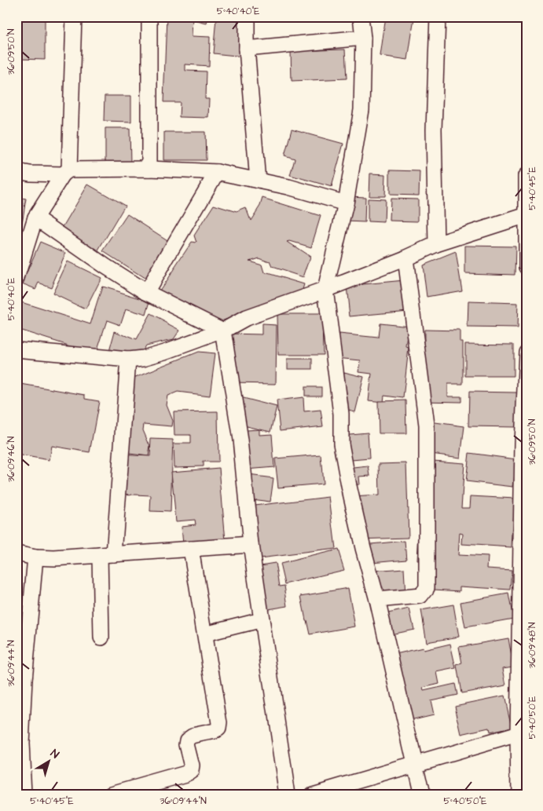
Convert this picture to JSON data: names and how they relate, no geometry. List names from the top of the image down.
{
  "north": "top right",
  "coordinates": [
    "5°40'40\"E",
    "36°09'50\"N",
    "5°40'45\"E",
    "36°09'46\"N",
    "36°09'48\"N",
    "36°09'44\"N",
    "5°40'50\"E"
  ]
}
